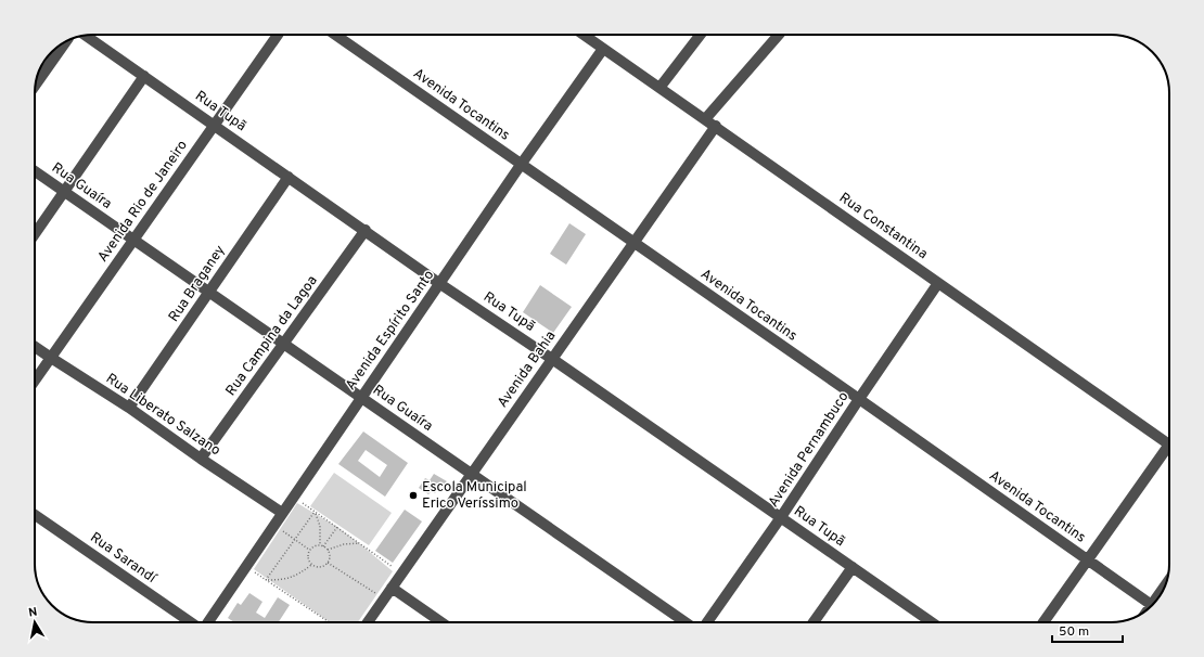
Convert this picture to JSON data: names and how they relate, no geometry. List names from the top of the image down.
{
  "streets": {
    "street": [
      "Avenida Tocantins",
      "Rua Tupã",
      "Rua Guaíra",
      "Avenida Rio de Janeiro",
      "Rua Constantina",
      "Rua Braganey",
      "Avenida Espírito Santo",
      "Rua Campina da Lagoa",
      "Avenida Bahia",
      "Rua Liberato Salzano",
      "Avenida Pernambuco",
      "Rua Sarandí"
    ]
  },
  "crossings": [
    ["Avenida Tocantins", "Avenida Espírito Santo"],
    ["Avenida Tocantins", "Avenida Bahia"],
    ["Avenida Tocantins", "Avenida Pernambuco"],
    ["Rua Tupã", "Avenida Rio de Janeiro"],
    ["Rua Tupã", "Rua Braganey"],
    ["Rua Tupã", "Avenida Espírito Santo"],
    ["Rua Tupã", "Rua Campina da Lagoa"],
    ["Rua Tupã", "Avenida Bahia"],
    ["Rua Tupã", "Avenida Pernambuco"],
    ["Rua Guaíra", "Avenida Rio de Janeiro"],
    ["Rua Guaíra", "Rua Braganey"],
    ["Rua Guaíra", "Avenida Espírito Santo"],
    ["Rua Guaíra", "Rua Campina da Lagoa"],
    ["Rua Guaíra", "Avenida Bahia"],
    ["Avenida Rio de Janeiro", "Rua Liberato Salzano"],
    ["Rua Constantina", "Avenida Espírito Santo"],
    ["Rua Constantina", "Avenida Bahia"],
    ["Rua Constantina", "Avenida Pernambuco"],
    ["Rua Braganey", "Rua Liberato Salzano"],
    ["Avenida Espírito Santo", "Rua Liberato Salzano"],
    ["Rua Campina da Lagoa", "Rua Liberato Salzano"]
  ],
  "places": ["Escola Municipal Erico Veríssimo"],
  "scale_bar": "50 m",
  "north": "top"
}
